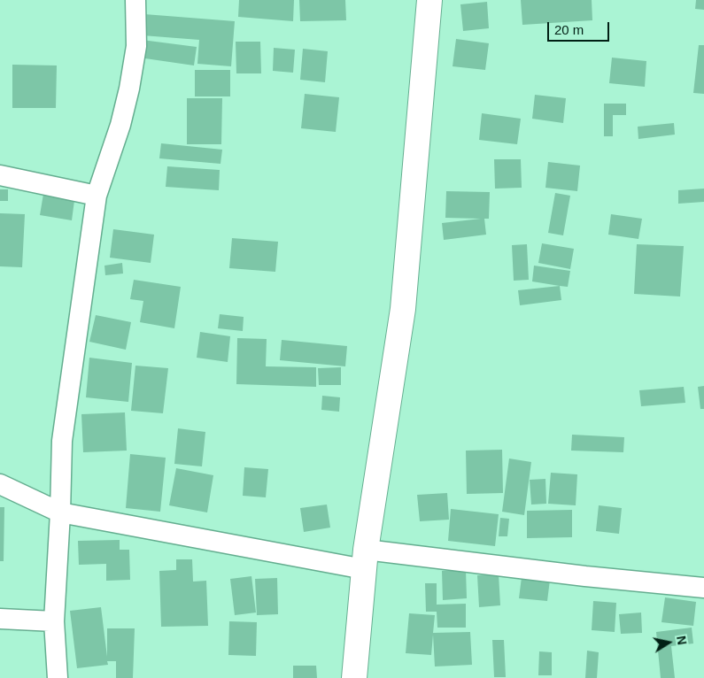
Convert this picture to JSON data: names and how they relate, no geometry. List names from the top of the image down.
{
  "scale_bar": "20 m",
  "north": "right"
}
